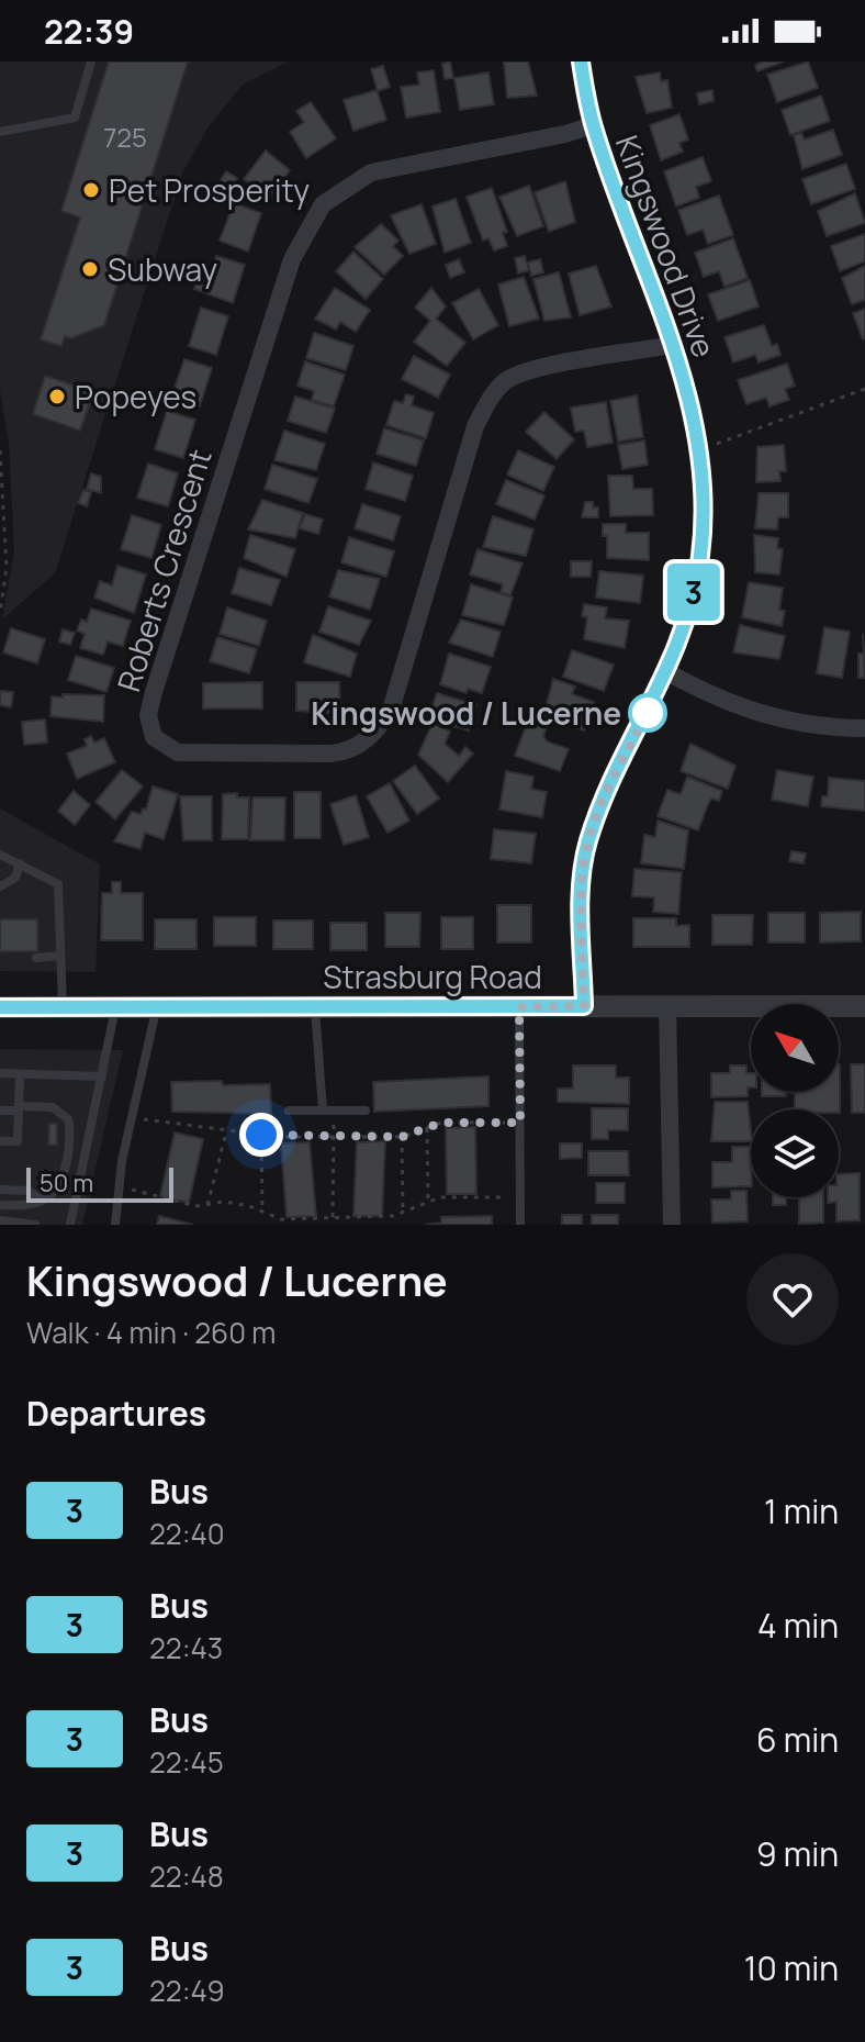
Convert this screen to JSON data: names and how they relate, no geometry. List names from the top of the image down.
{
  "streets": {
    "street": ["Kingswood Drive", "Roberts Crescent", "Strasburg Road"]
  },
  "crossings": [
    ["Kingswood Drive", "Roberts Crescent"],
    ["Kingswood Drive", "Strasburg Road"]
  ],
  "places": [
    "Pet Prosperity",
    "Subway",
    "Popeyes",
    "Kingswood / Lucerne"
  ],
  "lines": ["bus line 3"],
  "house_numbers": ["725"],
  "scale_bar": "50 m",
  "north": "top left",
  "page": {
    "status": "22:39",
    "on_map": "3",
    "scale": "50 m",
    "heading": [
      ["Kingswood / Lucerne", "Walk · 4 min · 260 m"],
      "Departures"
    ],
    "list": [
      {
        "mark": "3",
        "name": "Bus",
        "note": "22:40",
        "value": "1 min"
      },
      {
        "mark": "3",
        "name": "Bus",
        "note": "22:43",
        "value": "4 min"
      },
      {
        "mark": "3",
        "name": "Bus",
        "note": "22:45",
        "value": "6 min"
      },
      {
        "mark": "3",
        "name": "Bus",
        "note": "22:48",
        "value": "9 min"
      },
      {
        "mark": "3",
        "name": "Bus",
        "note": "22:49",
        "value": "10 min"
      }
    ]
  }
}
